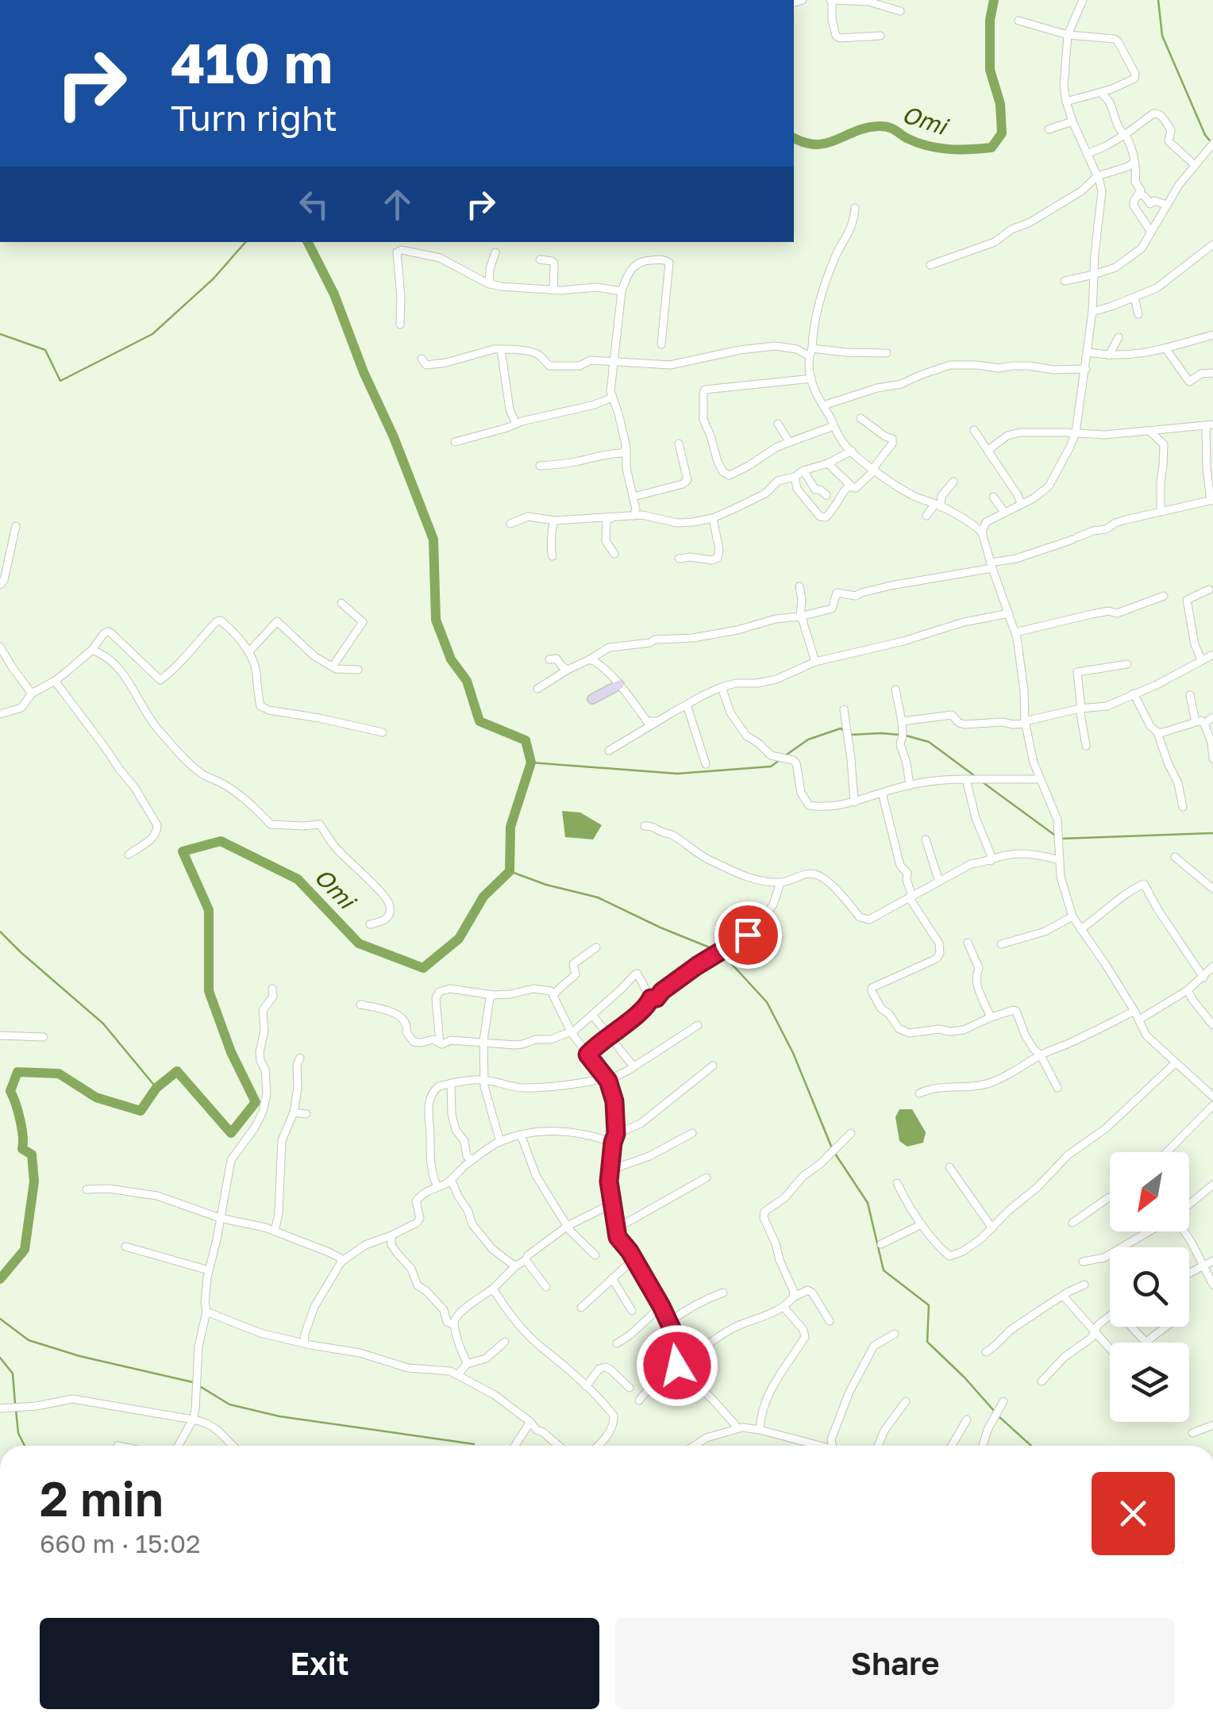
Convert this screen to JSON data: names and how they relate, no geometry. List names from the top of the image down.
{
  "water": ["Omi"],
  "north": "bottom left",
  "page": {
    "turn": ["410 m", "Turn right"],
    "heading": ["2 min", "660 m · 15:02"],
    "buttons": ["Exit", "Share"]
  }
}
